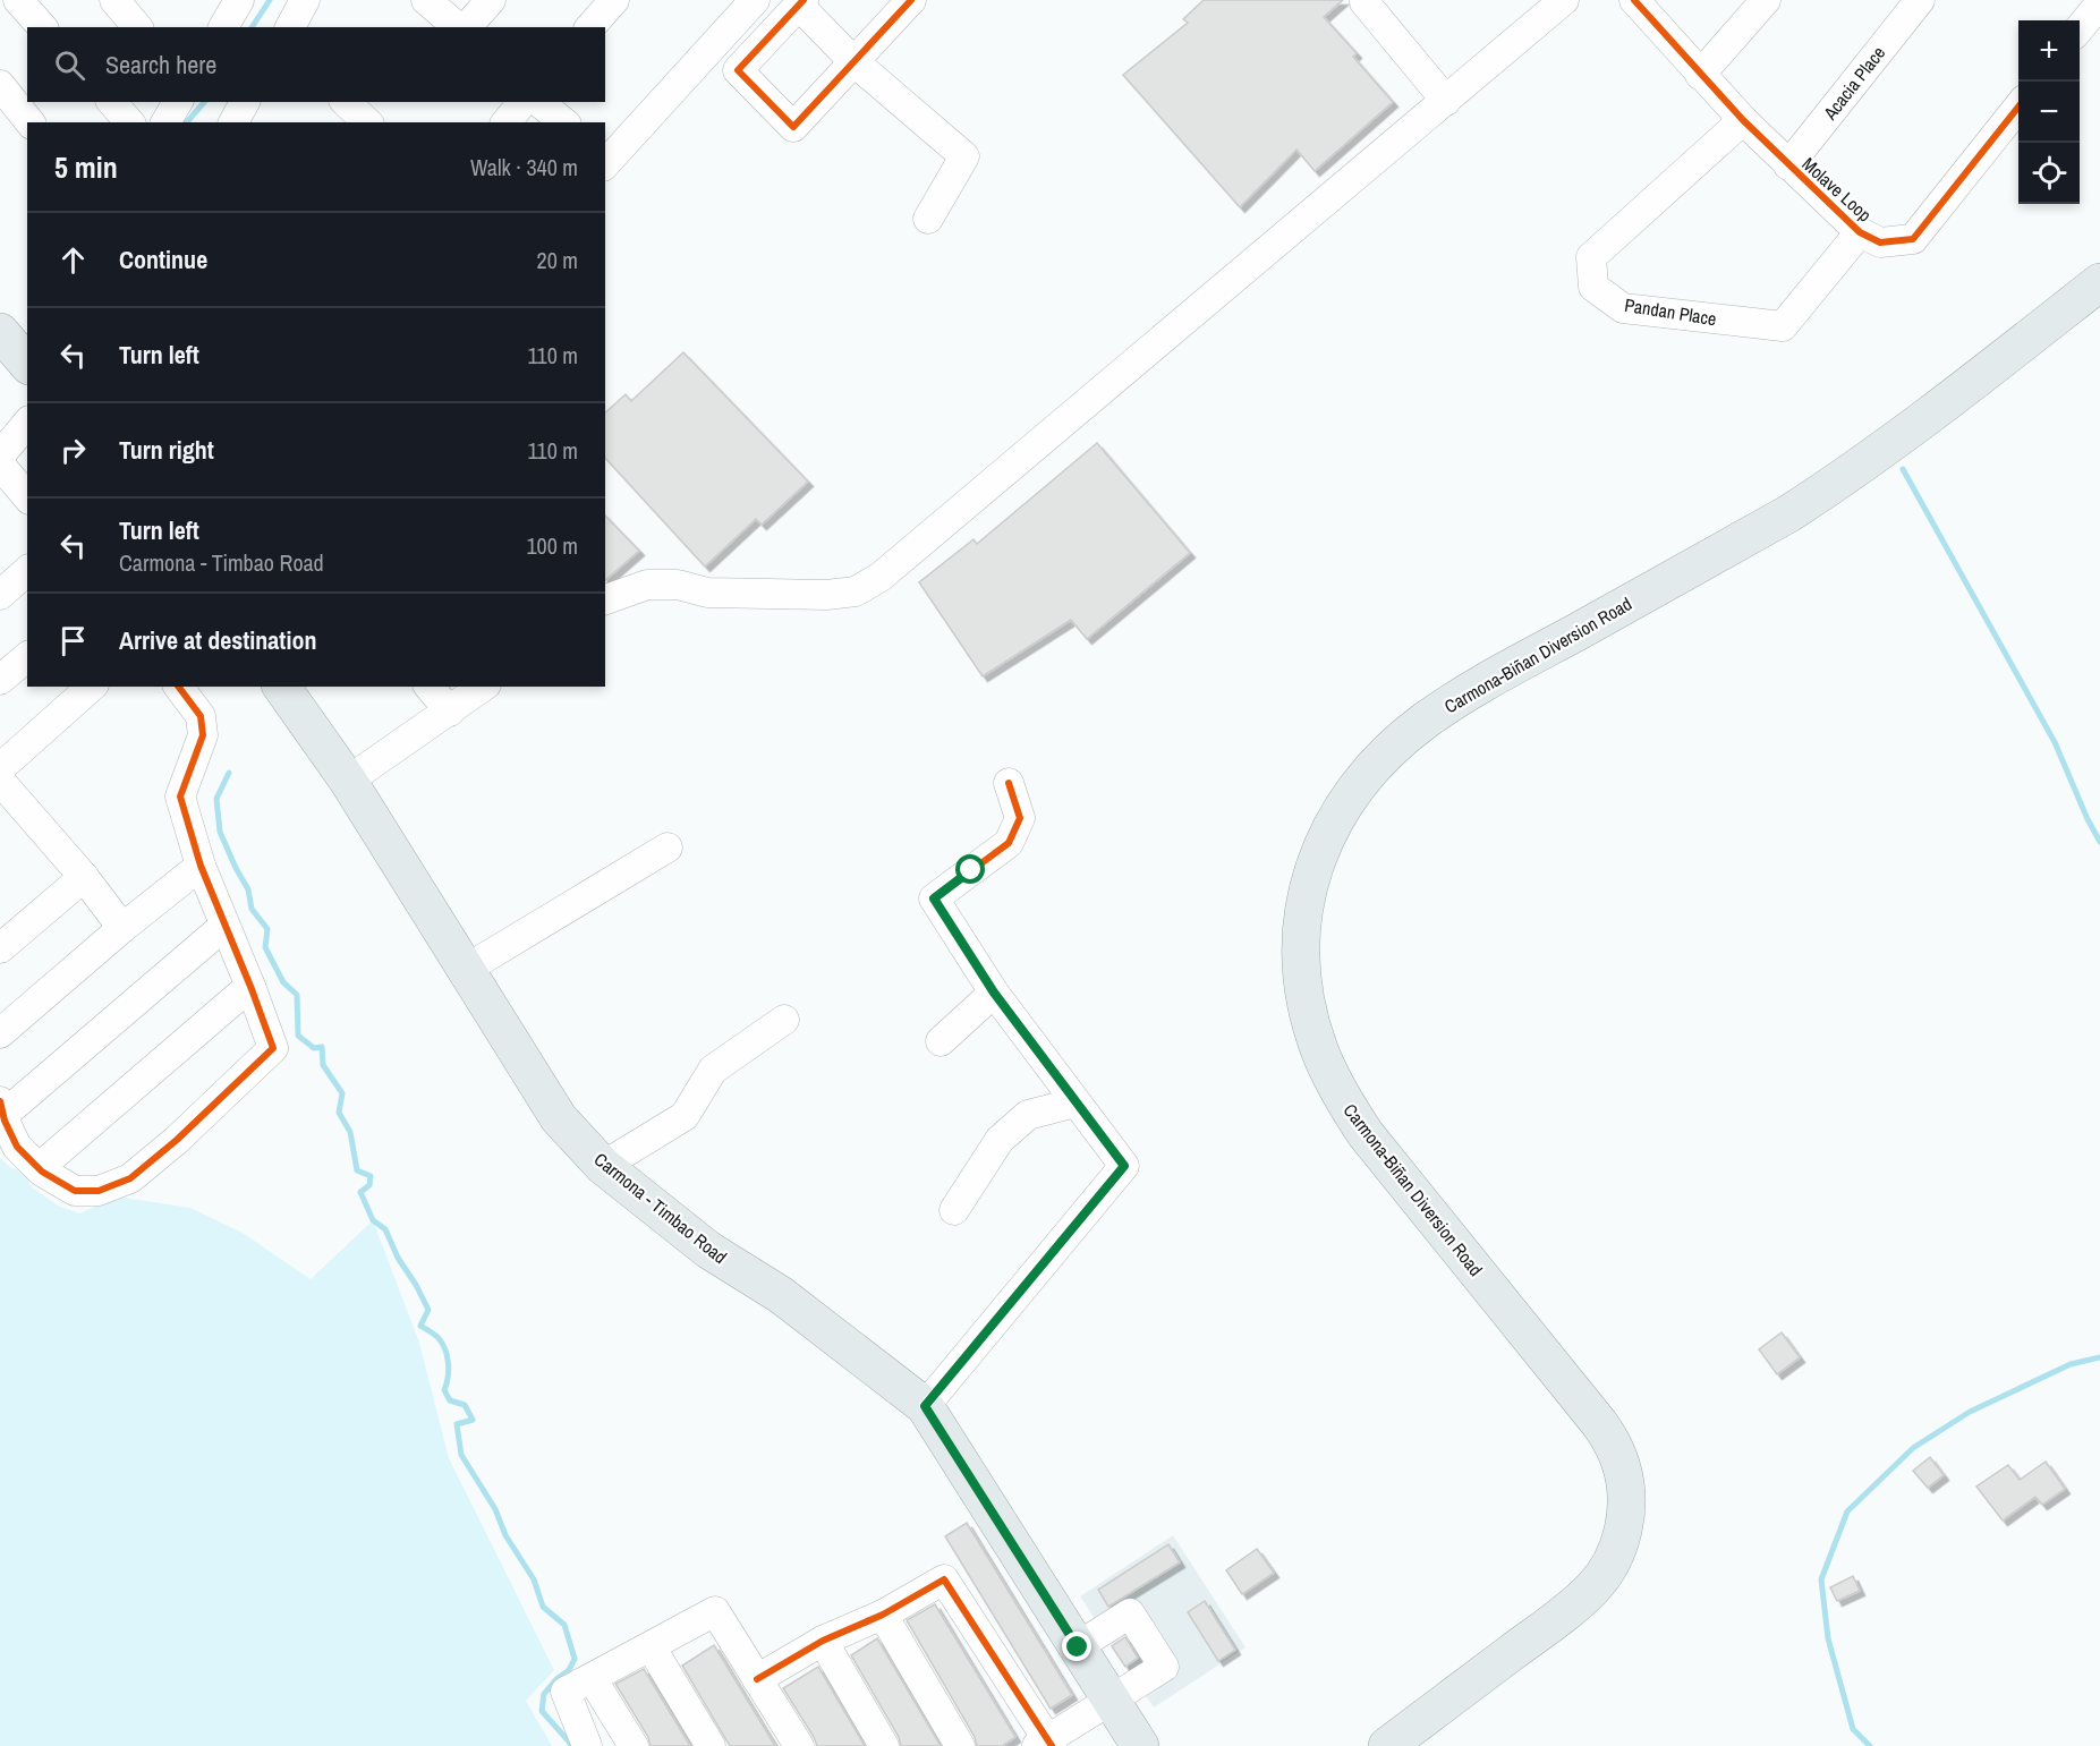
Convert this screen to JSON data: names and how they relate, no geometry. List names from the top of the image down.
{
  "streets": {
    "main road": ["Carmona-Biñan Diversion Road", "Carmona - Timbao Road"],
    "street": ["Acacia Place", "Molave Loop", "Pandan Place"]
  },
  "crossings": [
    ["Acacia Place", "Molave Loop"],
    ["Molave Loop", "Pandan Place"]
  ],
  "page": {
    "map_buttons": ["+", "−"],
    "search": "Search here",
    "heading": ["5 min", "Walk · 340 m"],
    "list": [
      ["Continue", "20 m"],
      ["Turn left", "110 m"],
      ["Turn right", "110 m"],
      ["Turn left", "Carmona - Timbao Road", "100 m"],
      "Arrive at destination"
    ]
  }
}
